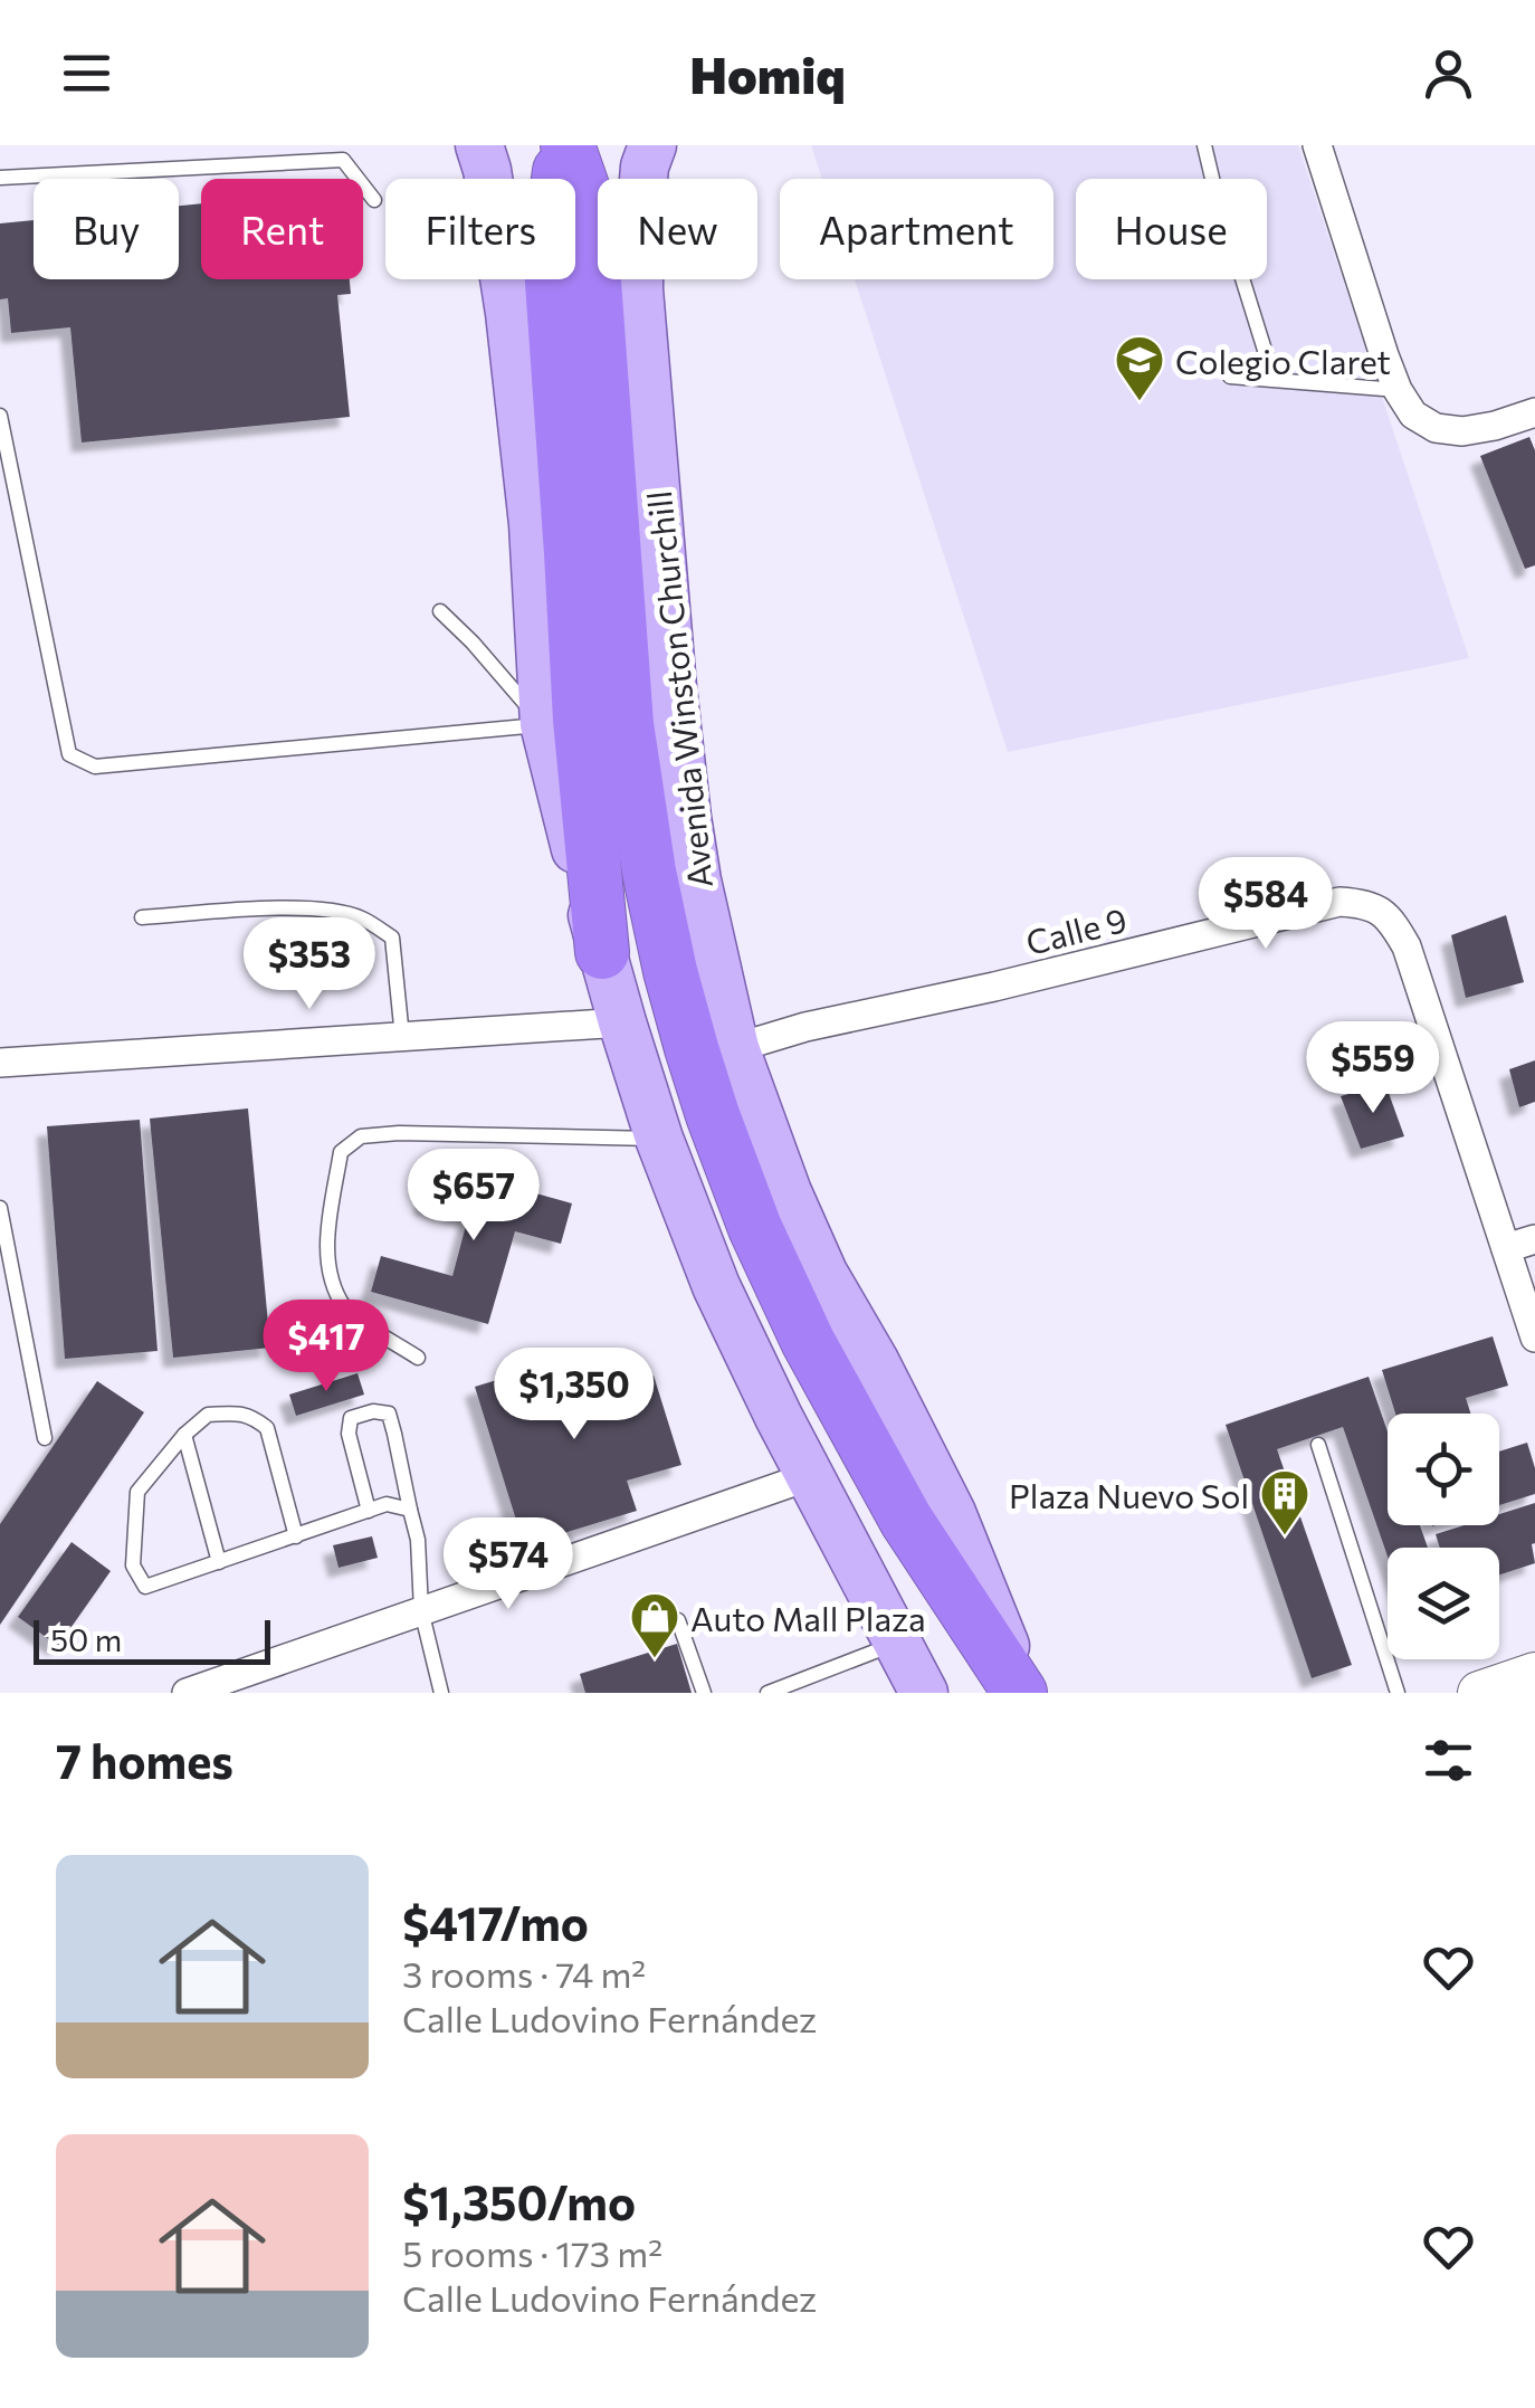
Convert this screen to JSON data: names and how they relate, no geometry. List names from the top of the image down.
{
  "streets": {
    "main road": ["Avenida Winston Churchill"],
    "street": ["Calle 9"]
  },
  "crossings": [
    ["Avenida Winston Churchill", "Calle 9"]
  ],
  "places": {
    "school or university": ["Colegio Claret"],
    "building": ["Plaza Nuevo Sol"],
    "shop": ["Auto Mall Plaza"]
  },
  "scale_bar": "50 m",
  "page": {
    "header": "Homiq",
    "chip": [
      "Buy",
      "Rent",
      "Filters",
      "New",
      "Apartment",
      "House"
    ],
    "price": [
      "$584",
      "$353",
      "$559",
      "$657",
      "$417",
      "$1,350",
      "$574"
    ],
    "scale": "50 m",
    "heading": "7 homes",
    "list": [
      {
        "name": "$417/mo",
        "note": "3 rooms · 74 m² · Calle Ludovino Fernández"
      },
      {
        "name": "$1,350/mo",
        "note": "5 rooms · 173 m² · Calle Ludovino Fernández"
      }
    ]
  }
}
